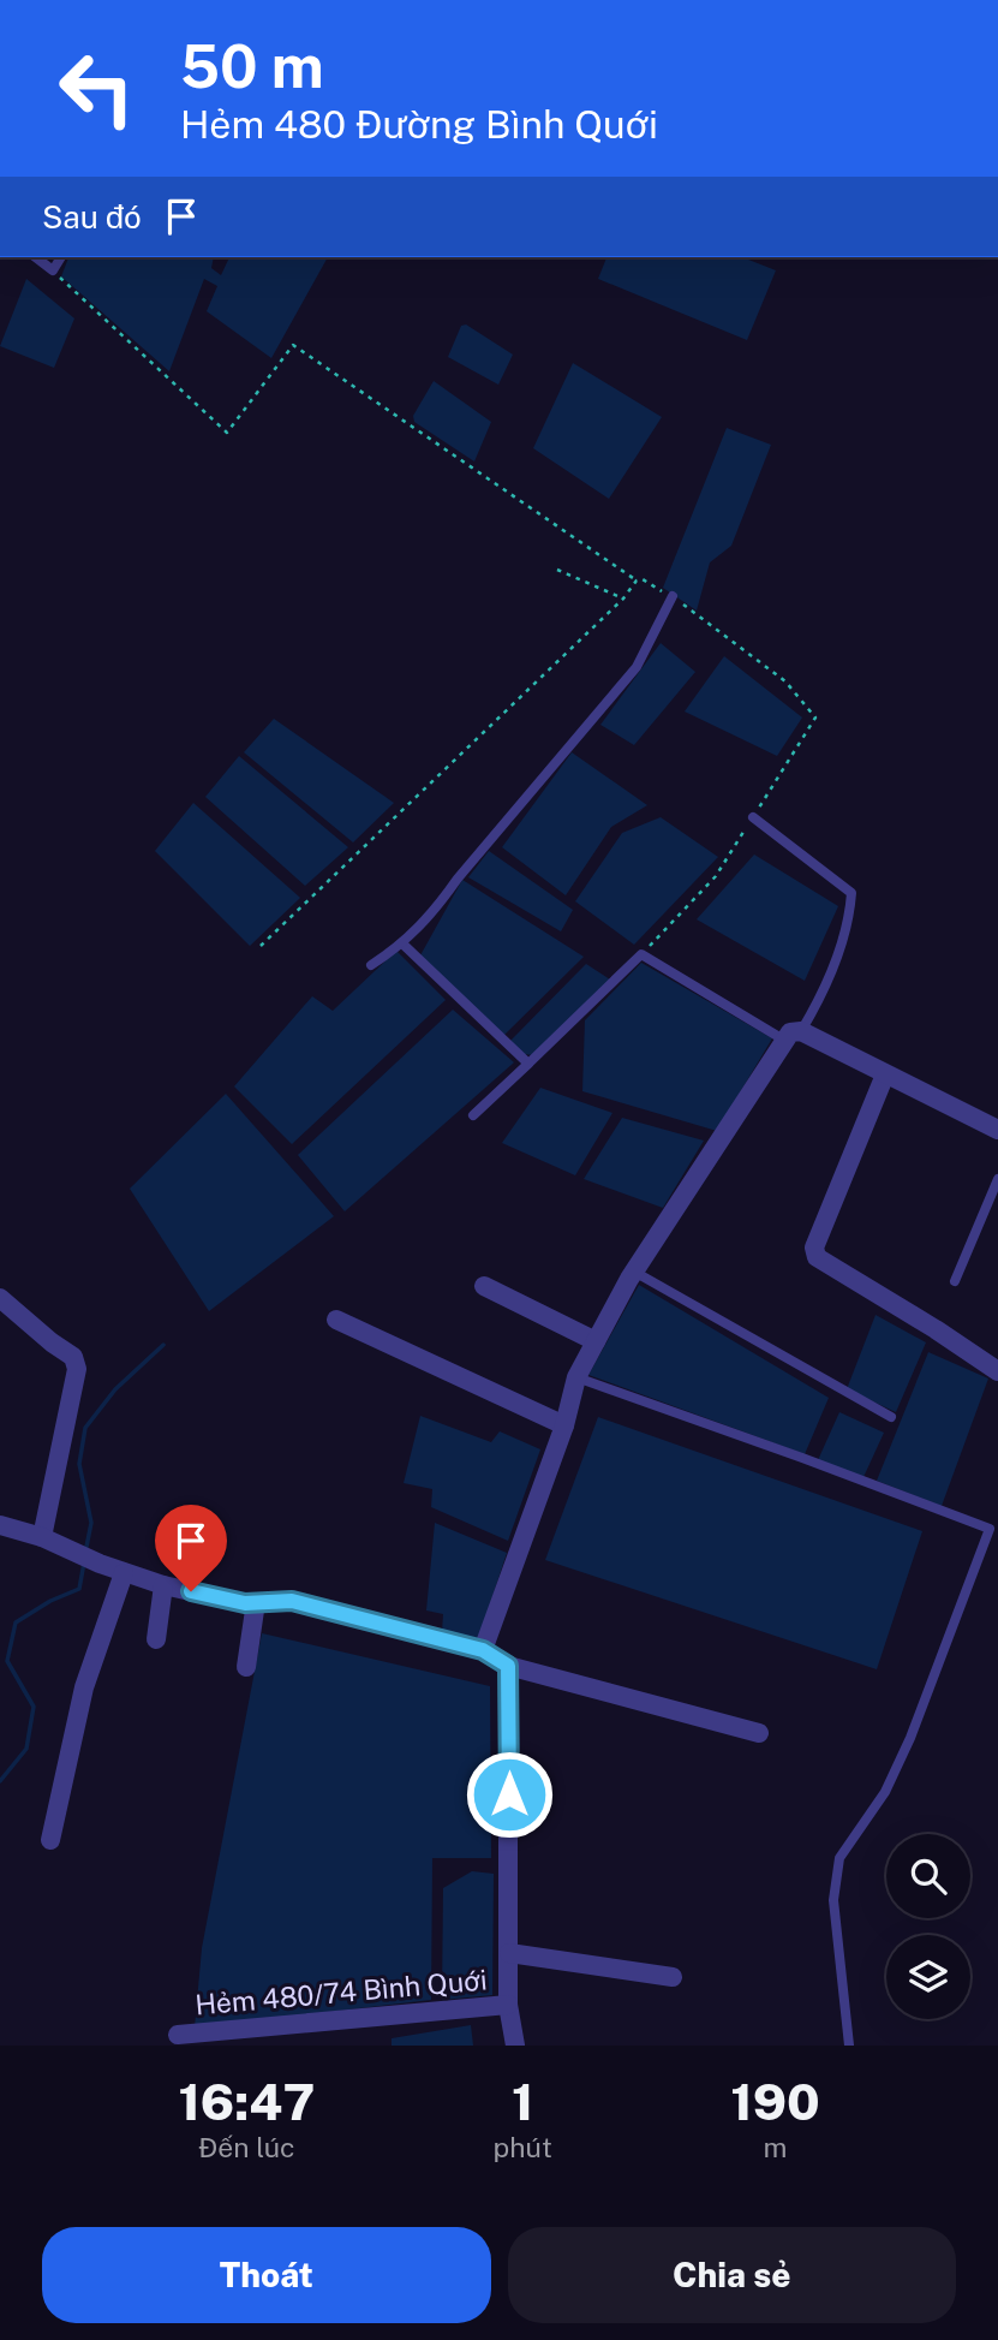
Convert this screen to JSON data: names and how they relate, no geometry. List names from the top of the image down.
{
  "streets": {
    "street": ["Hẻm 480/74 Bình Quới"]
  },
  "page": {
    "turn": ["50 m", "Hẻm 480 Đường Bình Quới"],
    "then": "Sau đó",
    "eta": [
      "16:47",
      "Đến lúc",
      "1",
      "phút",
      "190",
      "m"
    ],
    "buttons": ["Thoát", "Chia sẻ"]
  }
}
